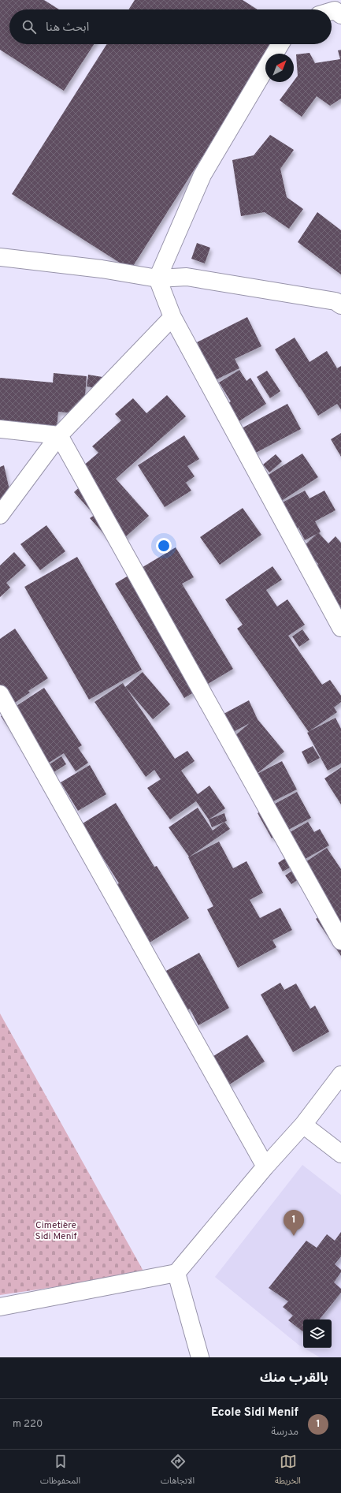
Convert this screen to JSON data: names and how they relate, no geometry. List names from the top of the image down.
{
  "parks": ["Cimetière Sidi Menif"],
  "north": "top right",
  "page": {
    "search": "ابحث هنا",
    "pins": "1",
    "heading": "بالقرب منك",
    "list": [
      {
        "mark": "1",
        "name": "Ecole Sidi Menif",
        "note": "مدرسة",
        "value": "220 m"
      }
    ],
    "nav": ["الخريطة", "الاتجاهات", "المحفوظات"]
  }
}
